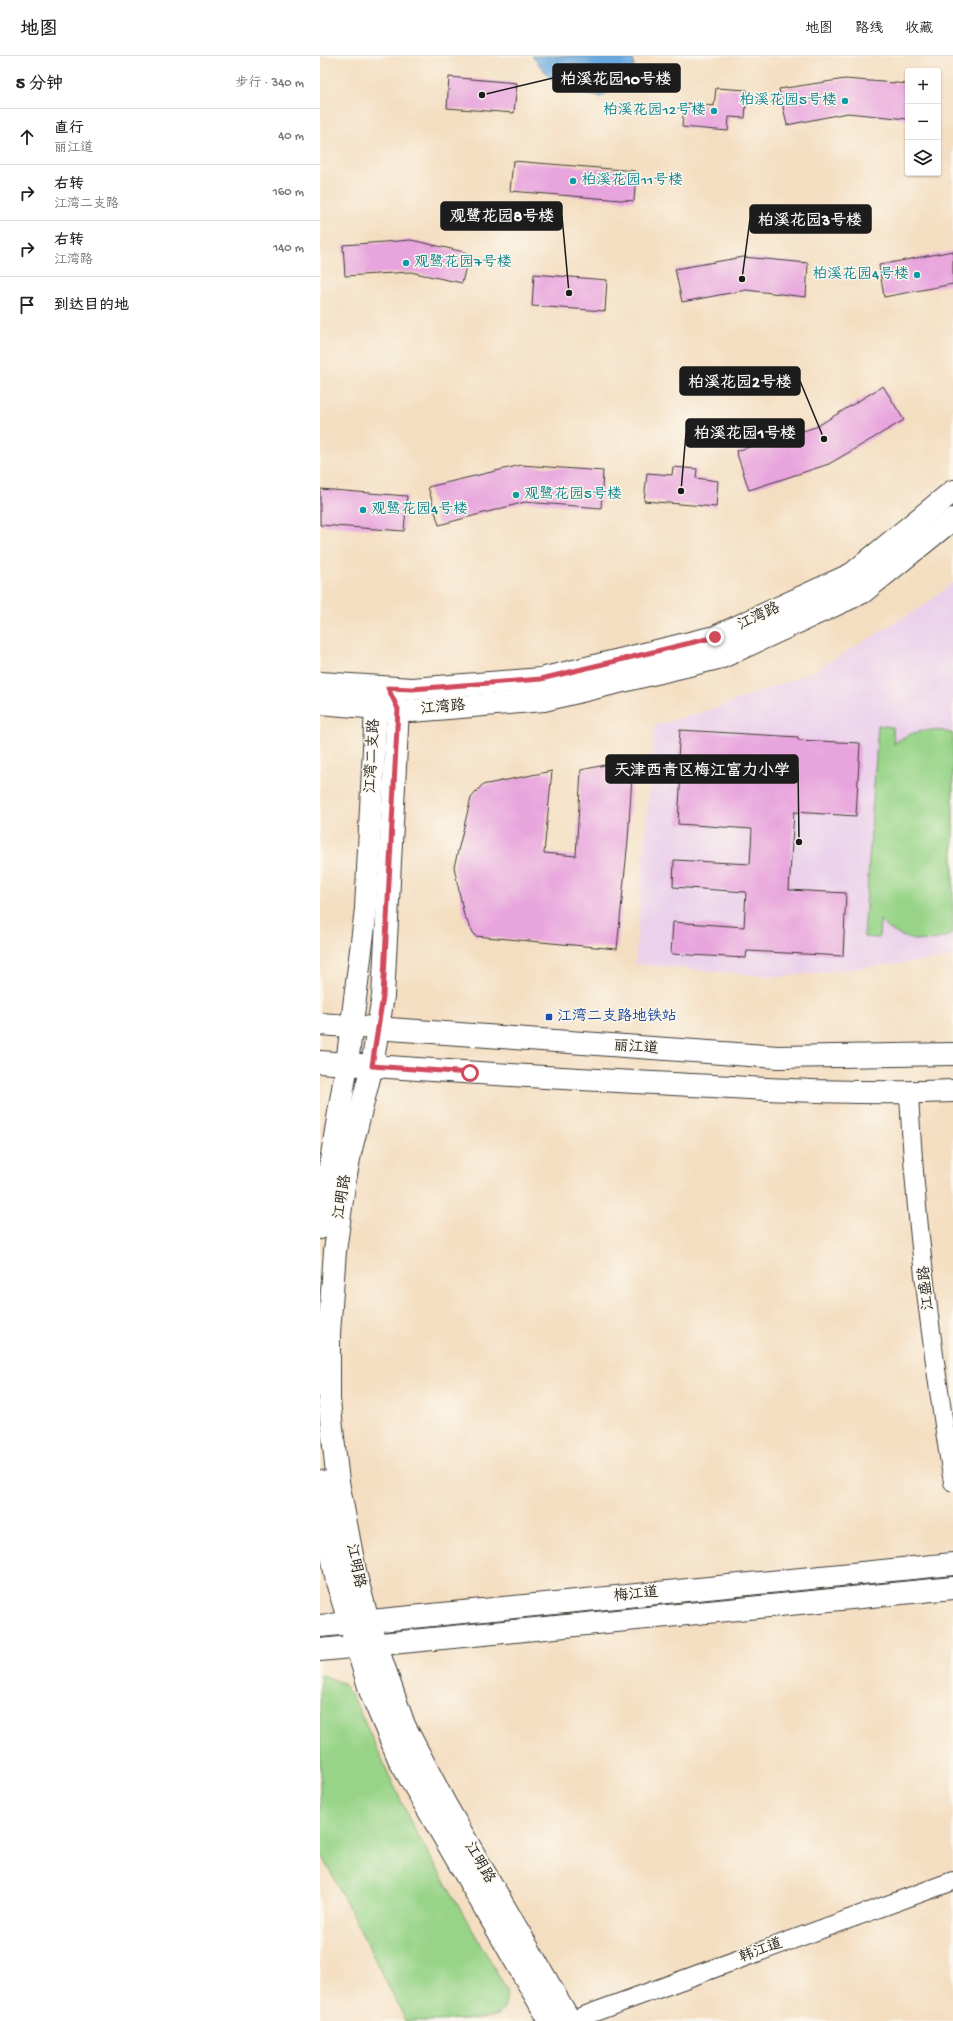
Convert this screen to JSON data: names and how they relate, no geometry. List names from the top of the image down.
{
  "streets": {
    "street": [
      "江湾路",
      "江湾二支路",
      "丽江道",
      "江明路",
      "江盛路",
      "梅江道",
      "韩江道"
    ]
  },
  "crossings": [
    ["江湾路", "江湾二支路"],
    ["江湾二支路", "丽江道"],
    ["江湾二支路", "江明路"],
    ["江明路", "梅江道"],
    ["江明路", "韩江道"]
  ],
  "places": {
    "other": [
      "柏溪花园10号楼",
      "柏溪花园5号楼",
      "柏溪花园12号楼",
      "柏溪花园11号楼",
      "观鹭花园7号楼",
      "柏溪花园4号楼",
      "柏溪花园3号楼",
      "观鹭花园8号楼",
      "柏溪花园2号楼",
      "柏溪花园1号楼",
      "观鹭花园5号楼",
      "观鹭花园4号楼",
      "天津西青区梅江富力小学"
    ],
    "transit": ["江湾二支路地铁站"]
  },
  "page": {
    "header": "地图",
    "nav": ["地图", "路线", "收藏"],
    "heading": ["5 分钟", "步行 · 340 m"],
    "map_buttons": ["+", "−"],
    "list": [
      ["直行", "丽江道", "40 m"],
      ["右转", "江湾二支路", "160 m"],
      ["右转", "江湾路", "140 m"],
      "到达目的地"
    ]
  }
}
